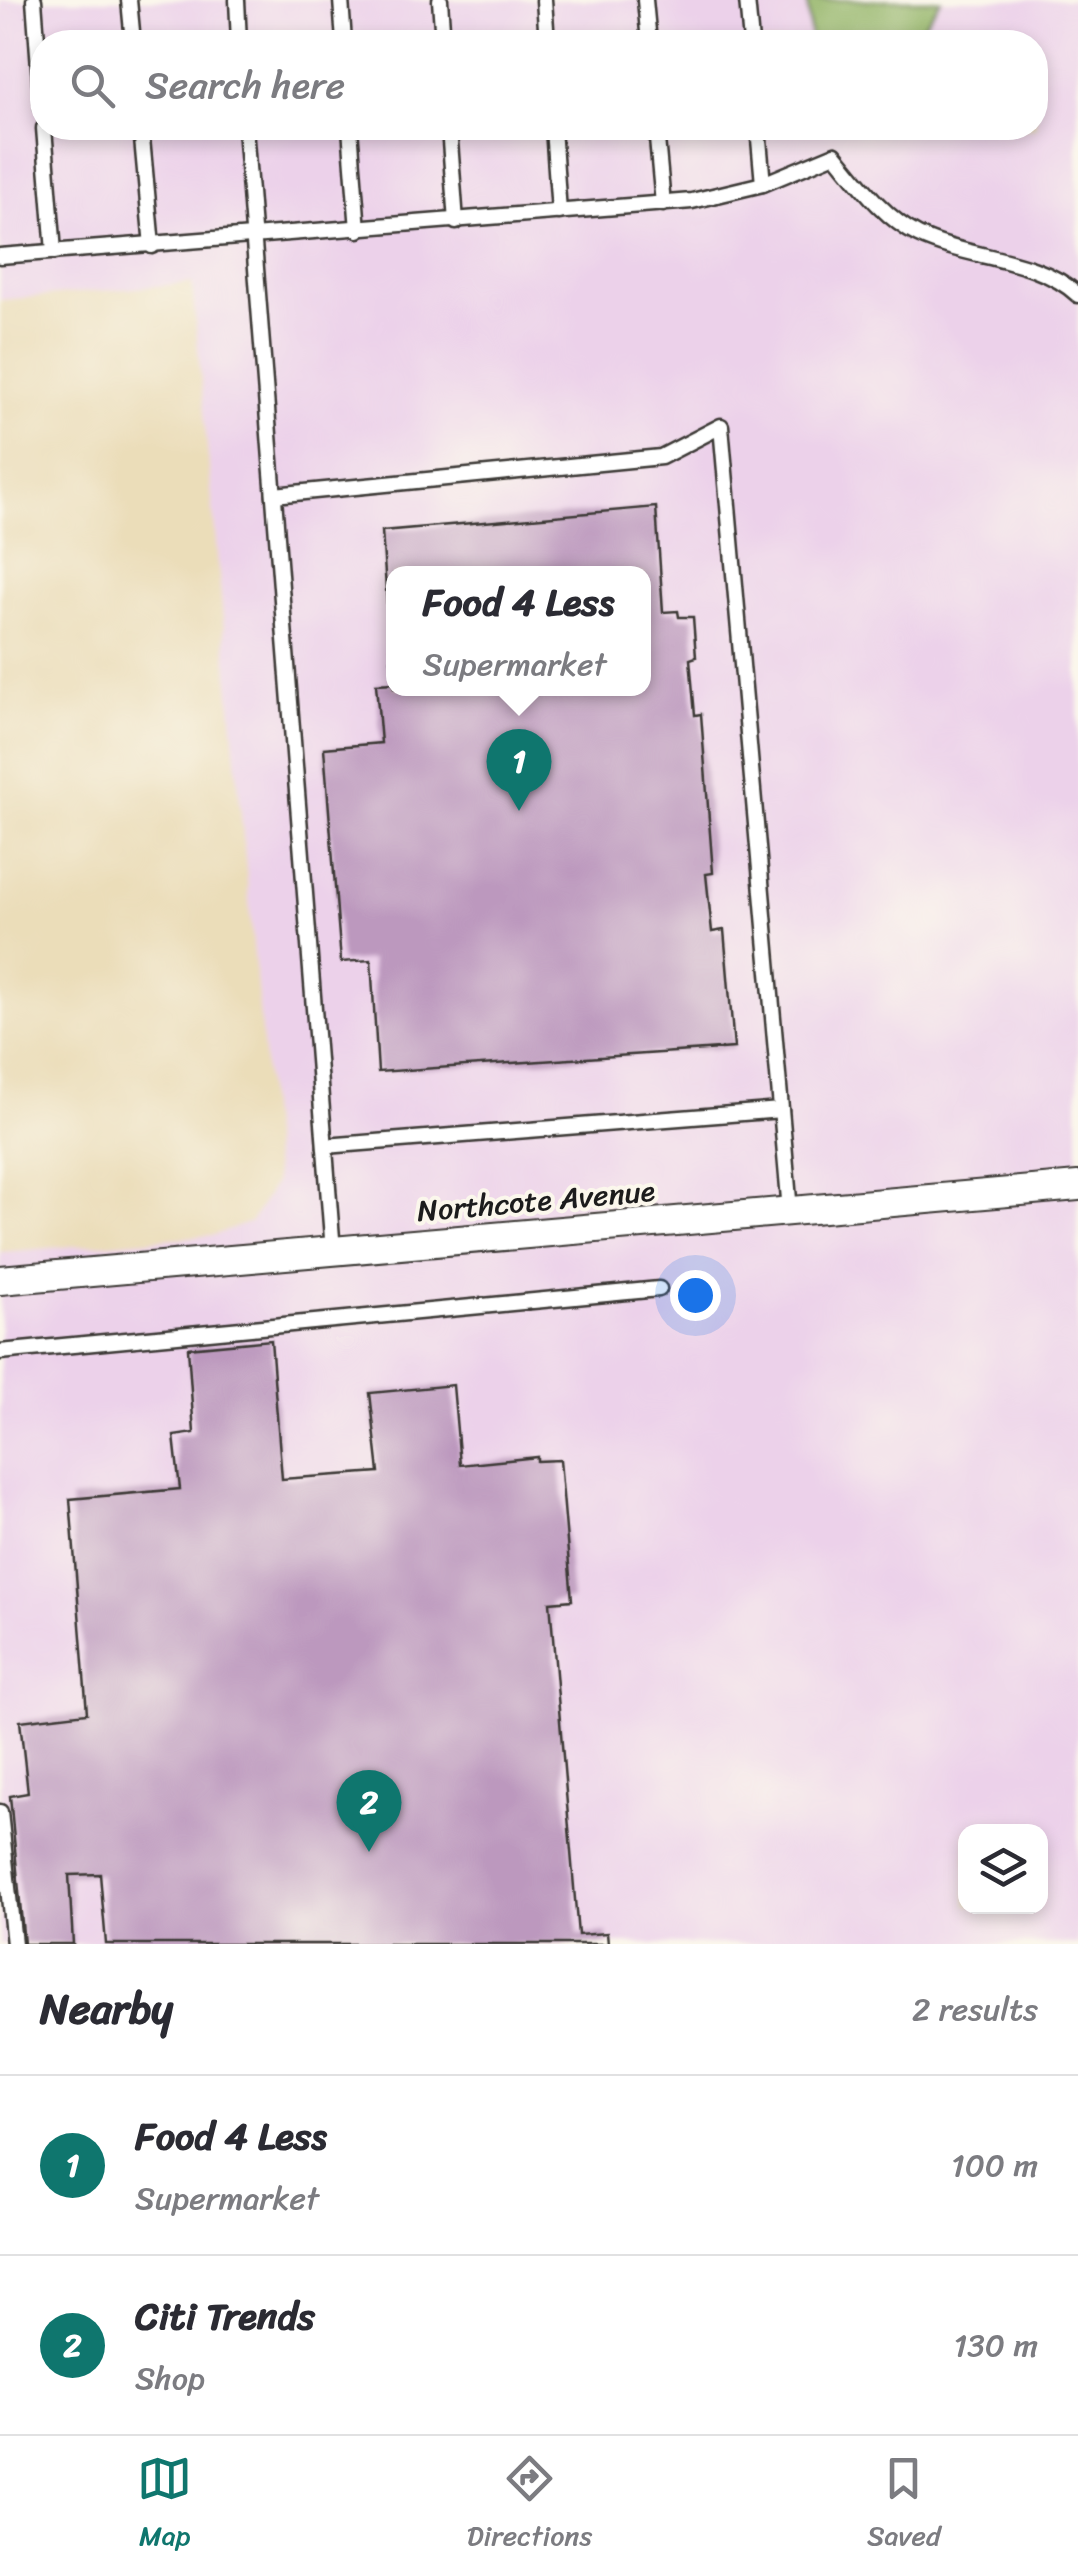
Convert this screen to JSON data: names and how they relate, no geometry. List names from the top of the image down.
{
  "streets": {
    "street": ["Northcote Avenue"]
  },
  "page": {
    "search": "Search here",
    "popup": ["Food 4 Less", "Supermarket"],
    "pins": ["1", "2"],
    "heading": ["Nearby", "2 results"],
    "list": [
      {
        "mark": "1",
        "name": "Food 4 Less",
        "note": "Supermarket",
        "value": "100 m"
      },
      {
        "mark": "2",
        "name": "Citi Trends",
        "note": "Shop",
        "value": "130 m"
      }
    ],
    "nav": ["Map", "Directions", "Saved"]
  }
}
